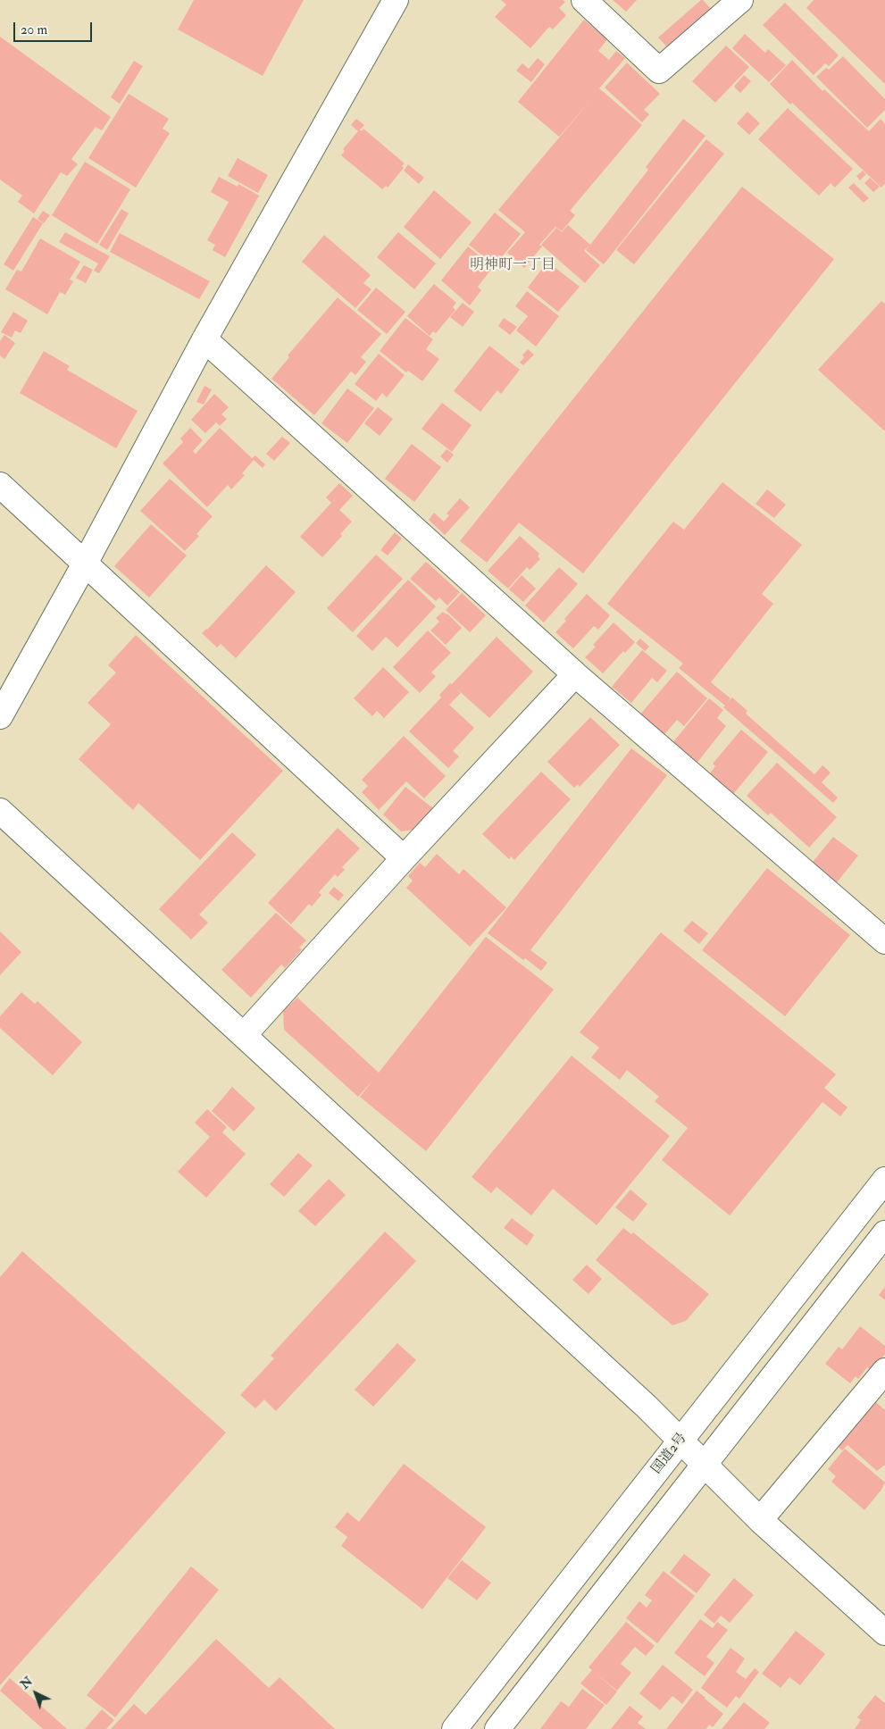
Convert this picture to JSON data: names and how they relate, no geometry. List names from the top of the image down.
{
  "streets": {
    "main road": ["国道2号"]
  },
  "districts": ["明神町一丁目"],
  "scale_bar": "20 m",
  "north": "top left"
}
